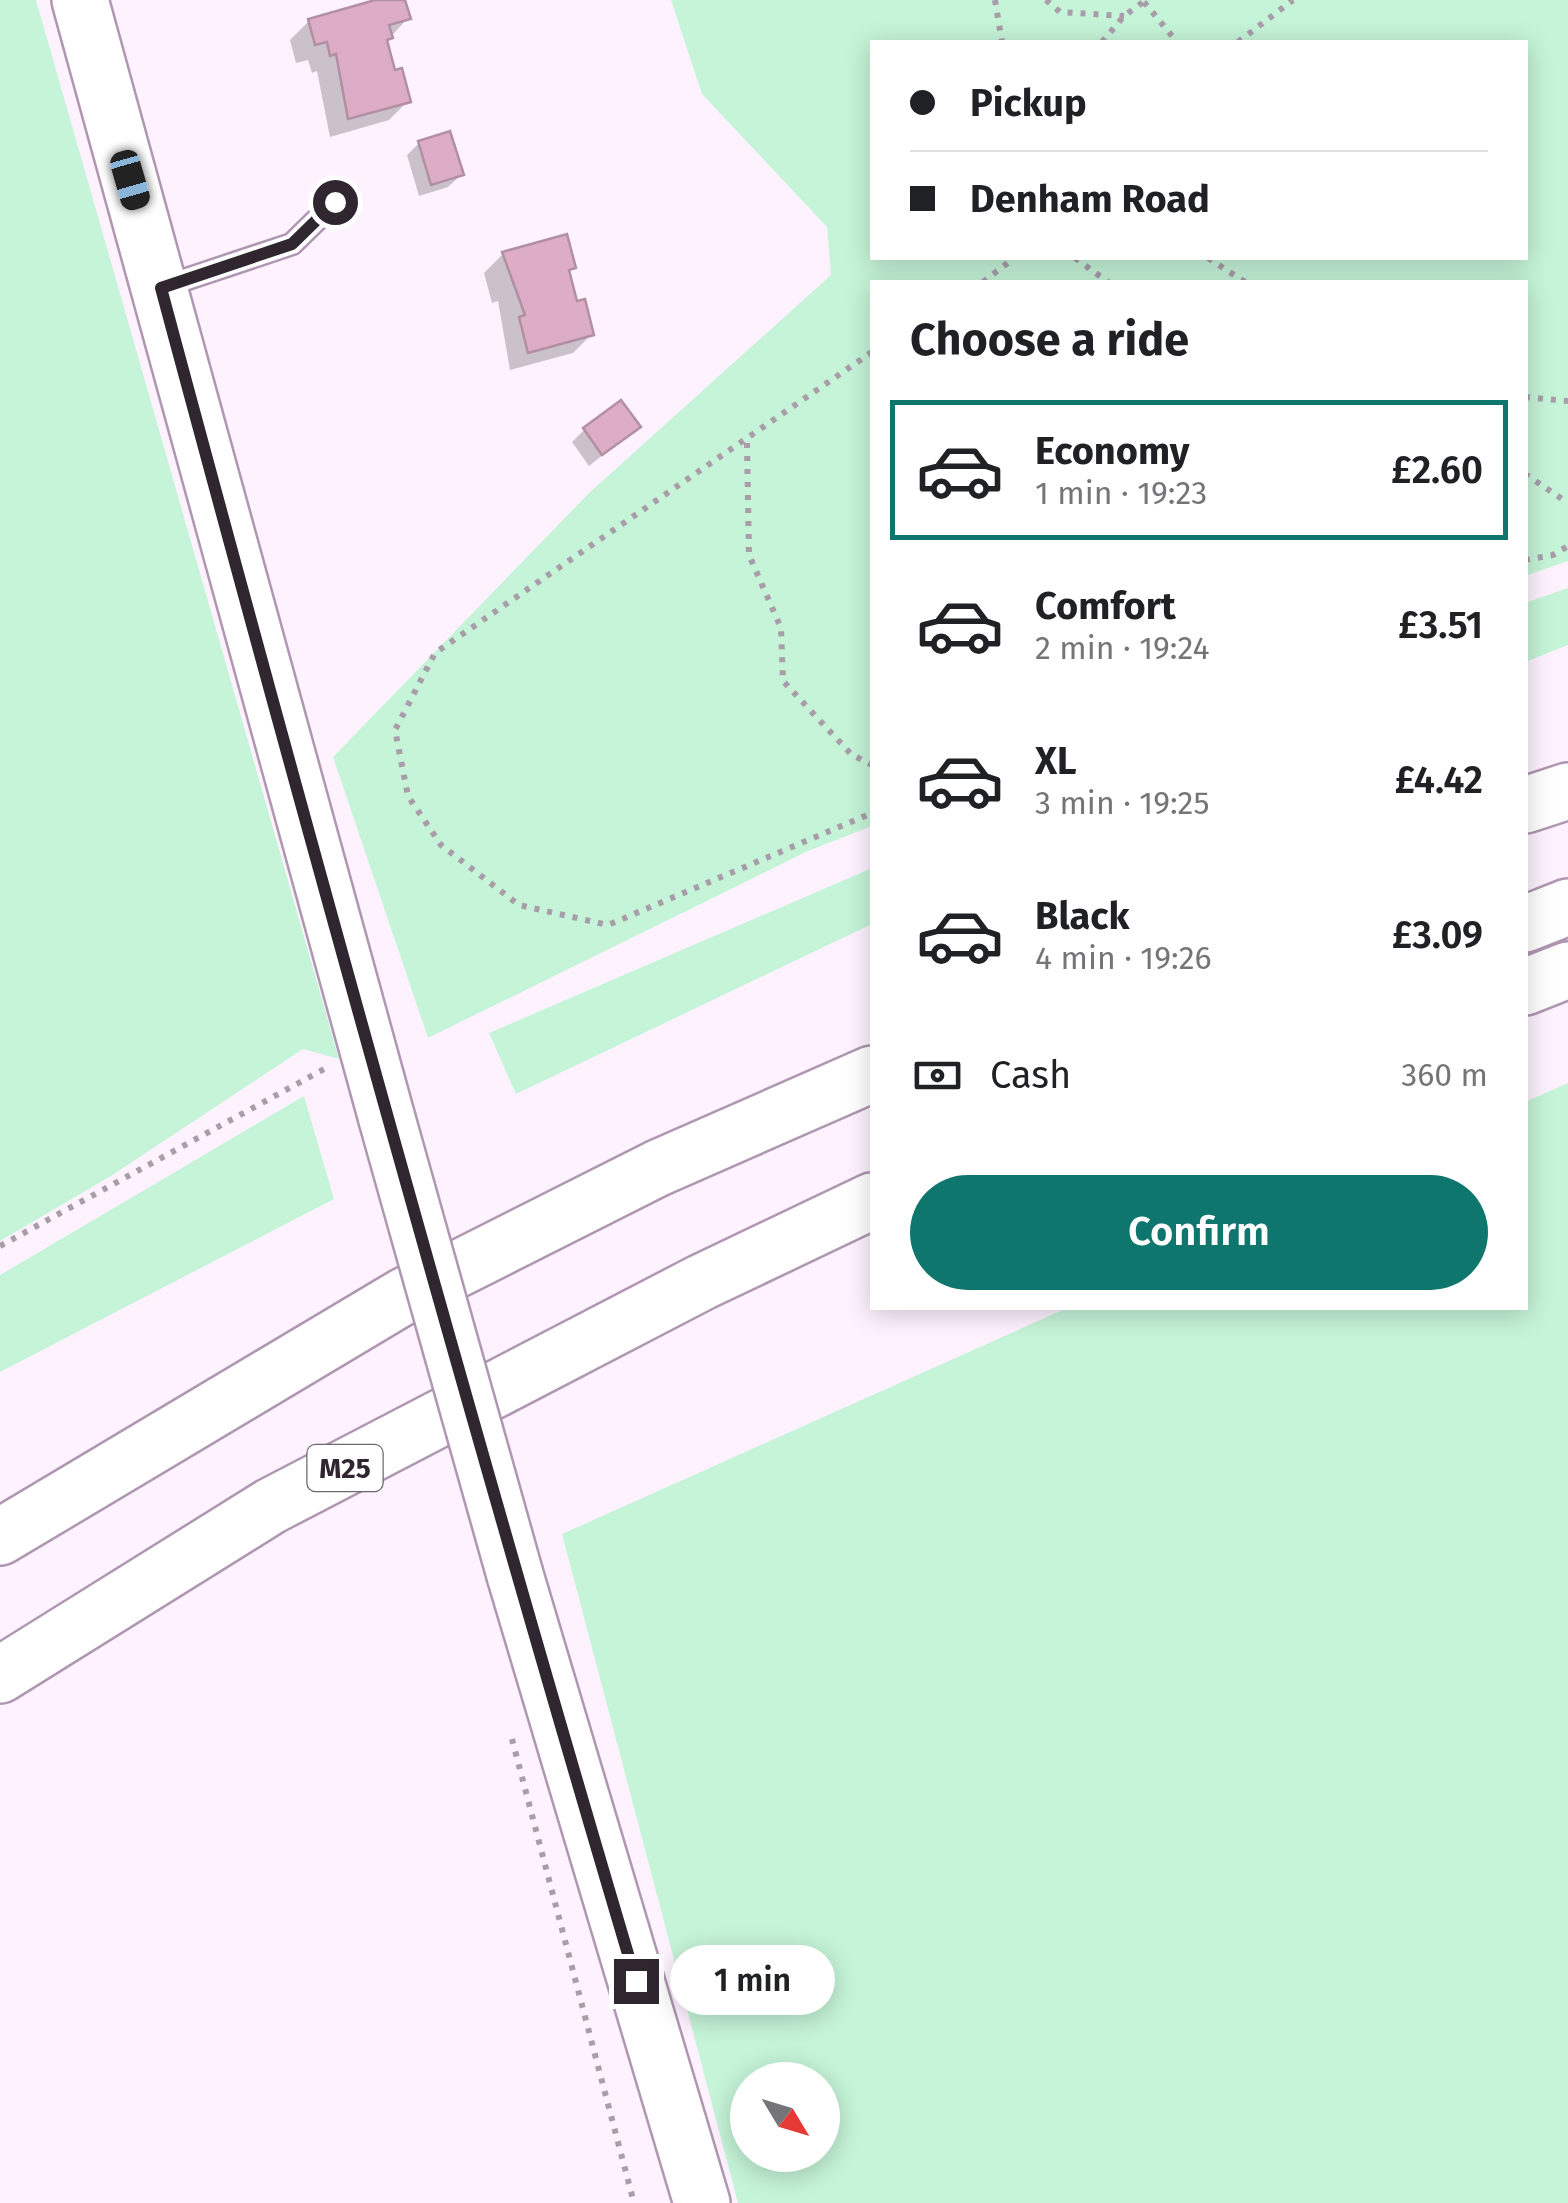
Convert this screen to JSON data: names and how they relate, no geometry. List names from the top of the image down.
{
  "streets": {
    "main road": ["M25"]
  },
  "north": "bottom right",
  "page": {
    "banner": ["Pickup", "Denham Road"],
    "heading": "Choose a ride",
    "list": [
      {
        "name": "Economy",
        "note": "1 min · 19:23",
        "value": "£2.60"
      },
      {
        "name": "Comfort",
        "note": "2 min · 19:24",
        "value": "£3.51"
      },
      {
        "name": "XL",
        "note": "3 min · 19:25",
        "value": "£4.42"
      },
      {
        "name": "Black",
        "note": "4 min · 19:26",
        "value": "£3.09"
      }
    ],
    "pay": ["Cash", "360 m"],
    "buttons": "Confirm",
    "bubble": "1 min"
  }
}
